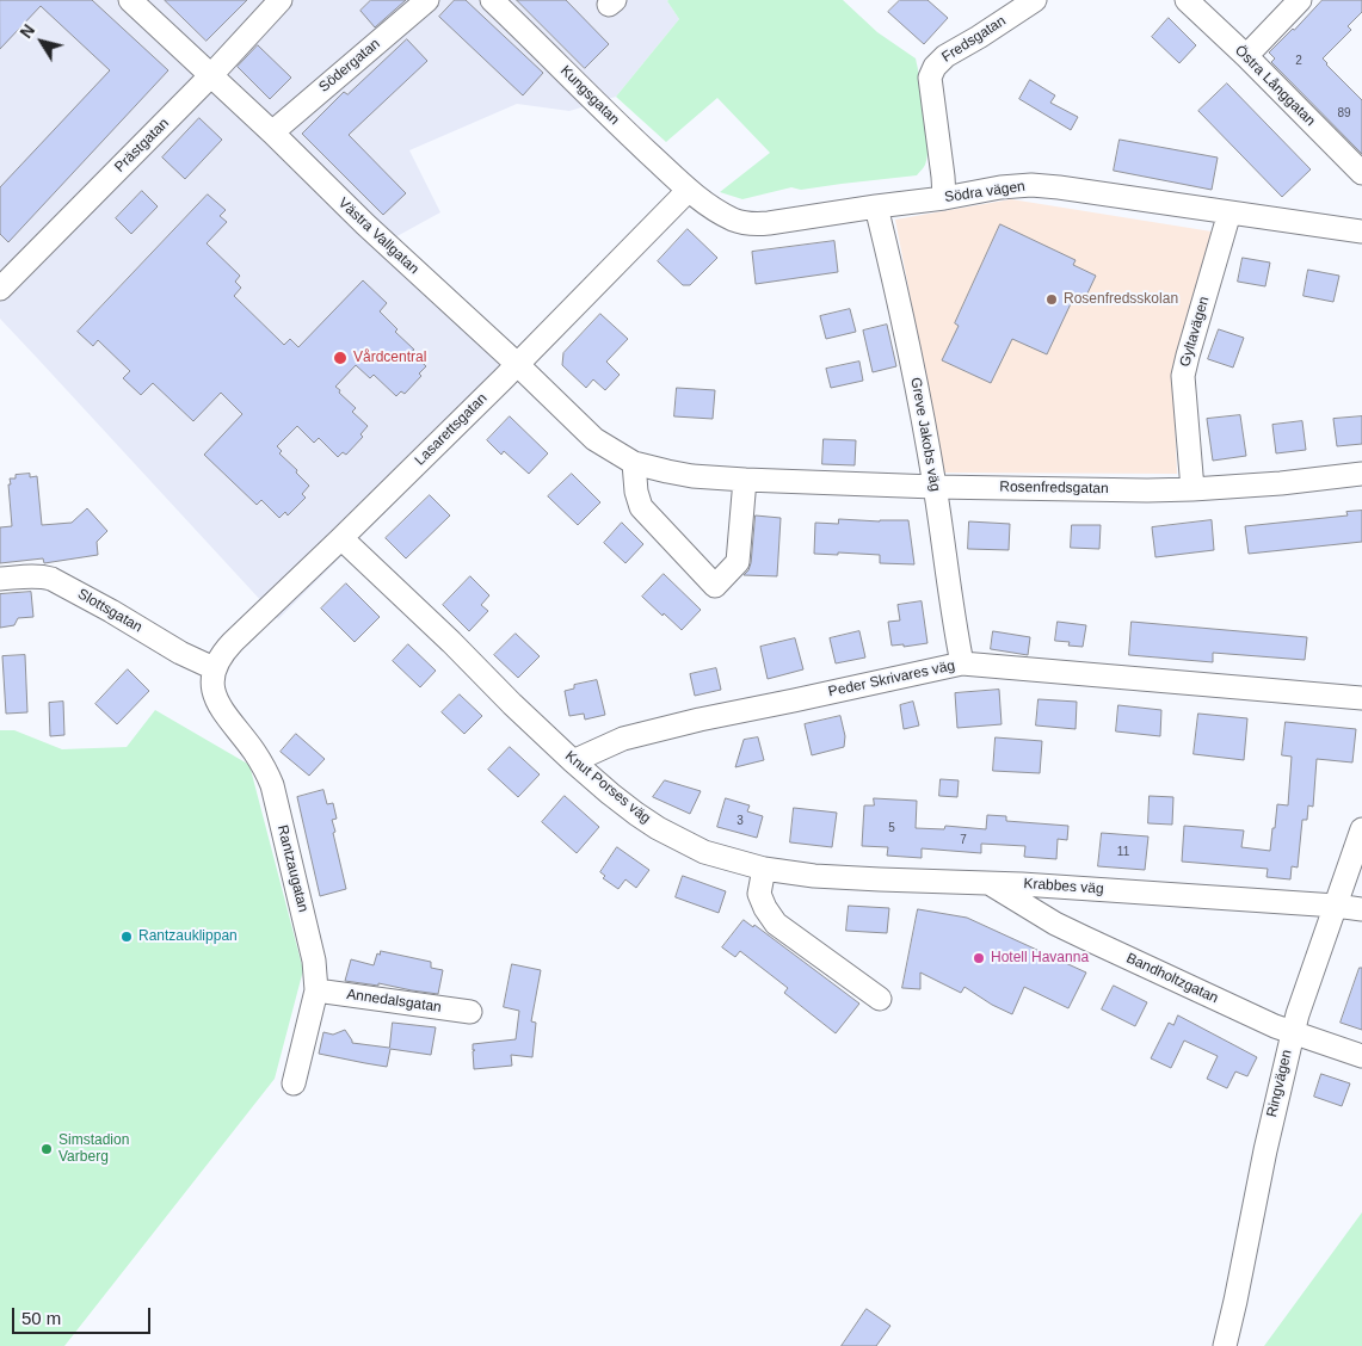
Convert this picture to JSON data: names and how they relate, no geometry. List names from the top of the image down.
{
  "streets": {
    "street": [
      "Fredsgatan",
      "Södergatan",
      "Östra Långgatan",
      "Kungsgatan",
      "Prästgatan",
      "Södra vägen",
      "Västra Vallgatan",
      "Gyltavägen",
      "Lasarettsgatan",
      "Greve Jakobs väg",
      "Rosenfredsgatan",
      "Slottsgatan",
      "Peder Skrivares väg",
      "Knut Porses väg",
      "Rantzaugatan",
      "Krabbes väg",
      "Bandholtzgatan",
      "Annedalsgatan",
      "Ringvägen"
    ]
  },
  "crossings": [
    ["Fredsgatan", "Södra vägen"],
    ["Södergatan", "Västra Vallgatan"],
    ["Kungsgatan", "Södra vägen"],
    ["Kungsgatan", "Lasarettsgatan"],
    ["Prästgatan", "Västra Vallgatan"],
    ["Södra vägen", "Gyltavägen"],
    ["Södra vägen", "Lasarettsgatan"],
    ["Södra vägen", "Greve Jakobs väg"],
    ["Västra Vallgatan", "Lasarettsgatan"],
    ["Västra Vallgatan", "Rosenfredsgatan"],
    ["Gyltavägen", "Rosenfredsgatan"],
    ["Lasarettsgatan", "Slottsgatan"],
    ["Lasarettsgatan", "Knut Porses väg"],
    ["Lasarettsgatan", "Rantzaugatan"],
    ["Greve Jakobs väg", "Rosenfredsgatan"],
    ["Greve Jakobs väg", "Peder Skrivares väg"],
    ["Slottsgatan", "Rantzaugatan"],
    ["Peder Skrivares väg", "Knut Porses väg"],
    ["Knut Porses väg", "Krabbes väg"],
    ["Rantzaugatan", "Annedalsgatan"],
    ["Krabbes väg", "Bandholtzgatan"],
    ["Krabbes väg", "Ringvägen"],
    ["Bandholtzgatan", "Ringvägen"]
  ],
  "places": [
    "Rosenfredsskolan",
    "Vårdcentral",
    "Rantzauklippan",
    "Hotell Havanna",
    "Simstadion Varberg"
  ],
  "house_numbers": [
    "2",
    "89",
    "3",
    "5",
    "7",
    "11"
  ],
  "scale_bar": "50 m",
  "north": "top left"
}
